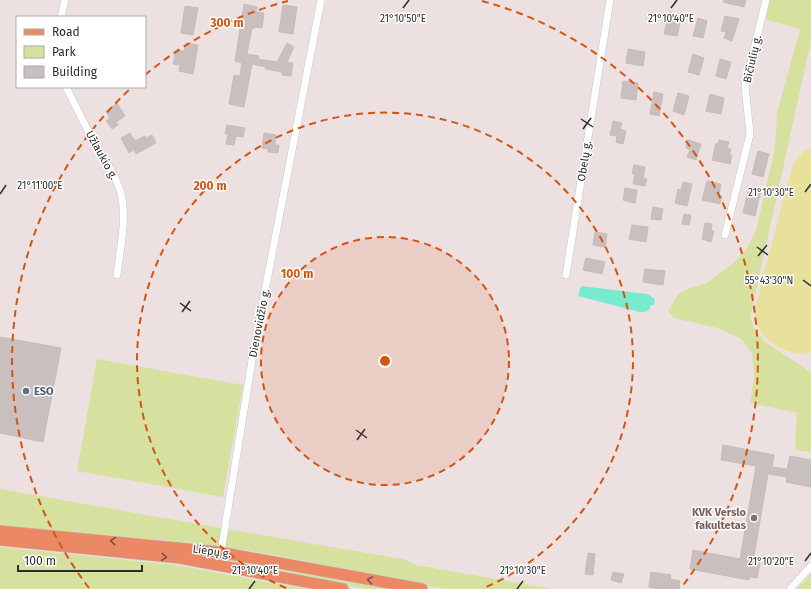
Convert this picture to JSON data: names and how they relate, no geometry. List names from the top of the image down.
{
  "streets": {
    "main road": ["Liepų g."],
    "street": [
      "Bičiulių g.",
      "Užlaukio g.",
      "Obelų g.",
      "Dienovidžio g."
    ]
  },
  "crossings": [
    ["Dienovidžio g.", "Liepų g."]
  ],
  "places": ["ESO", "KVK Verslo fakultetas"],
  "legend": ["Road", "Park", "Building"],
  "scale_bar": "100 m",
  "coordinates": [
    "21°10'50\"E",
    "21°10'40\"E",
    "21°11'00\"E",
    "21°10'30\"E",
    "55°43'30\"N",
    "21°10'20\"E"
  ],
  "rings": ["300 m", "200 m", "100 m"]
}
